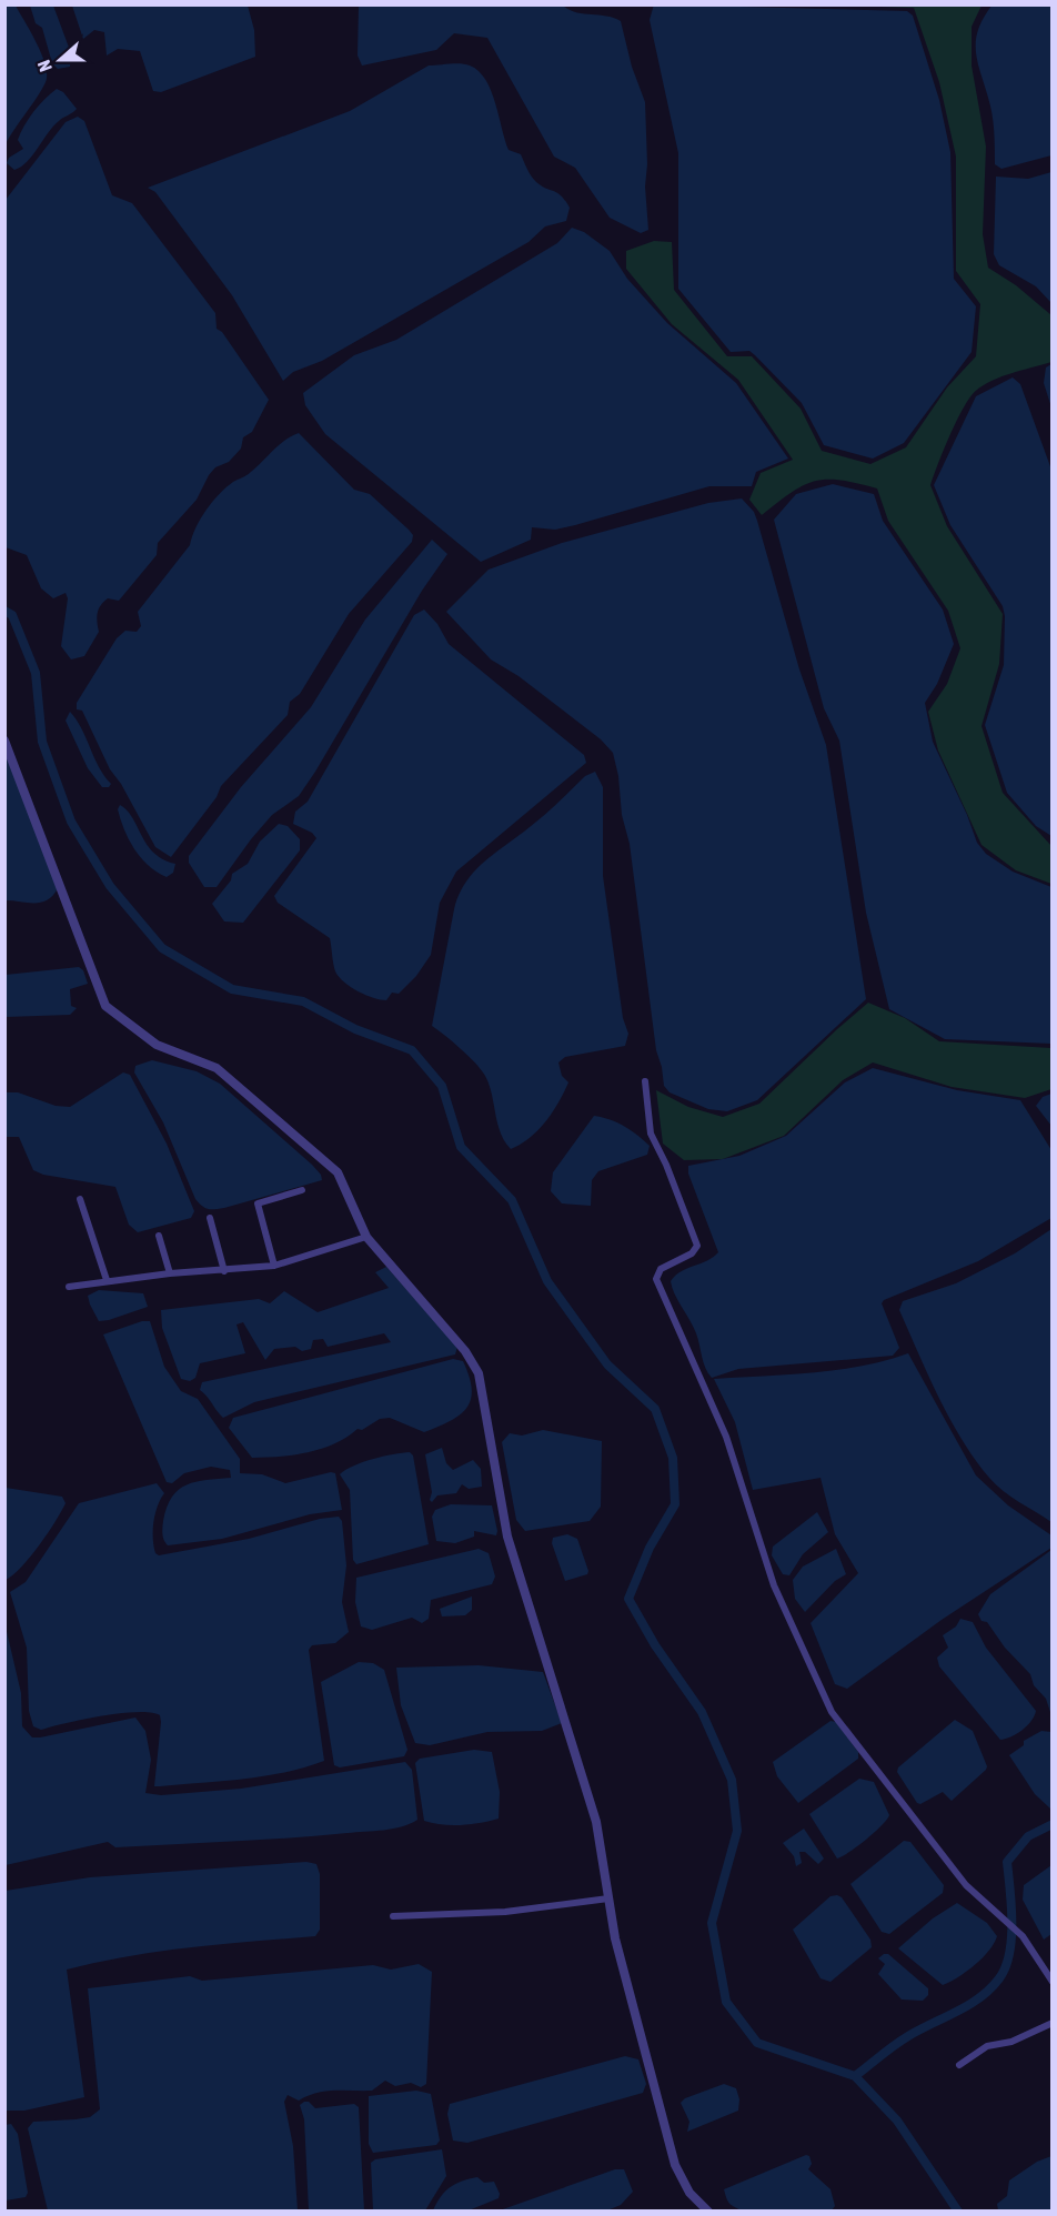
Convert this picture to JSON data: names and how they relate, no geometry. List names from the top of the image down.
{
  "north": "left"
}
